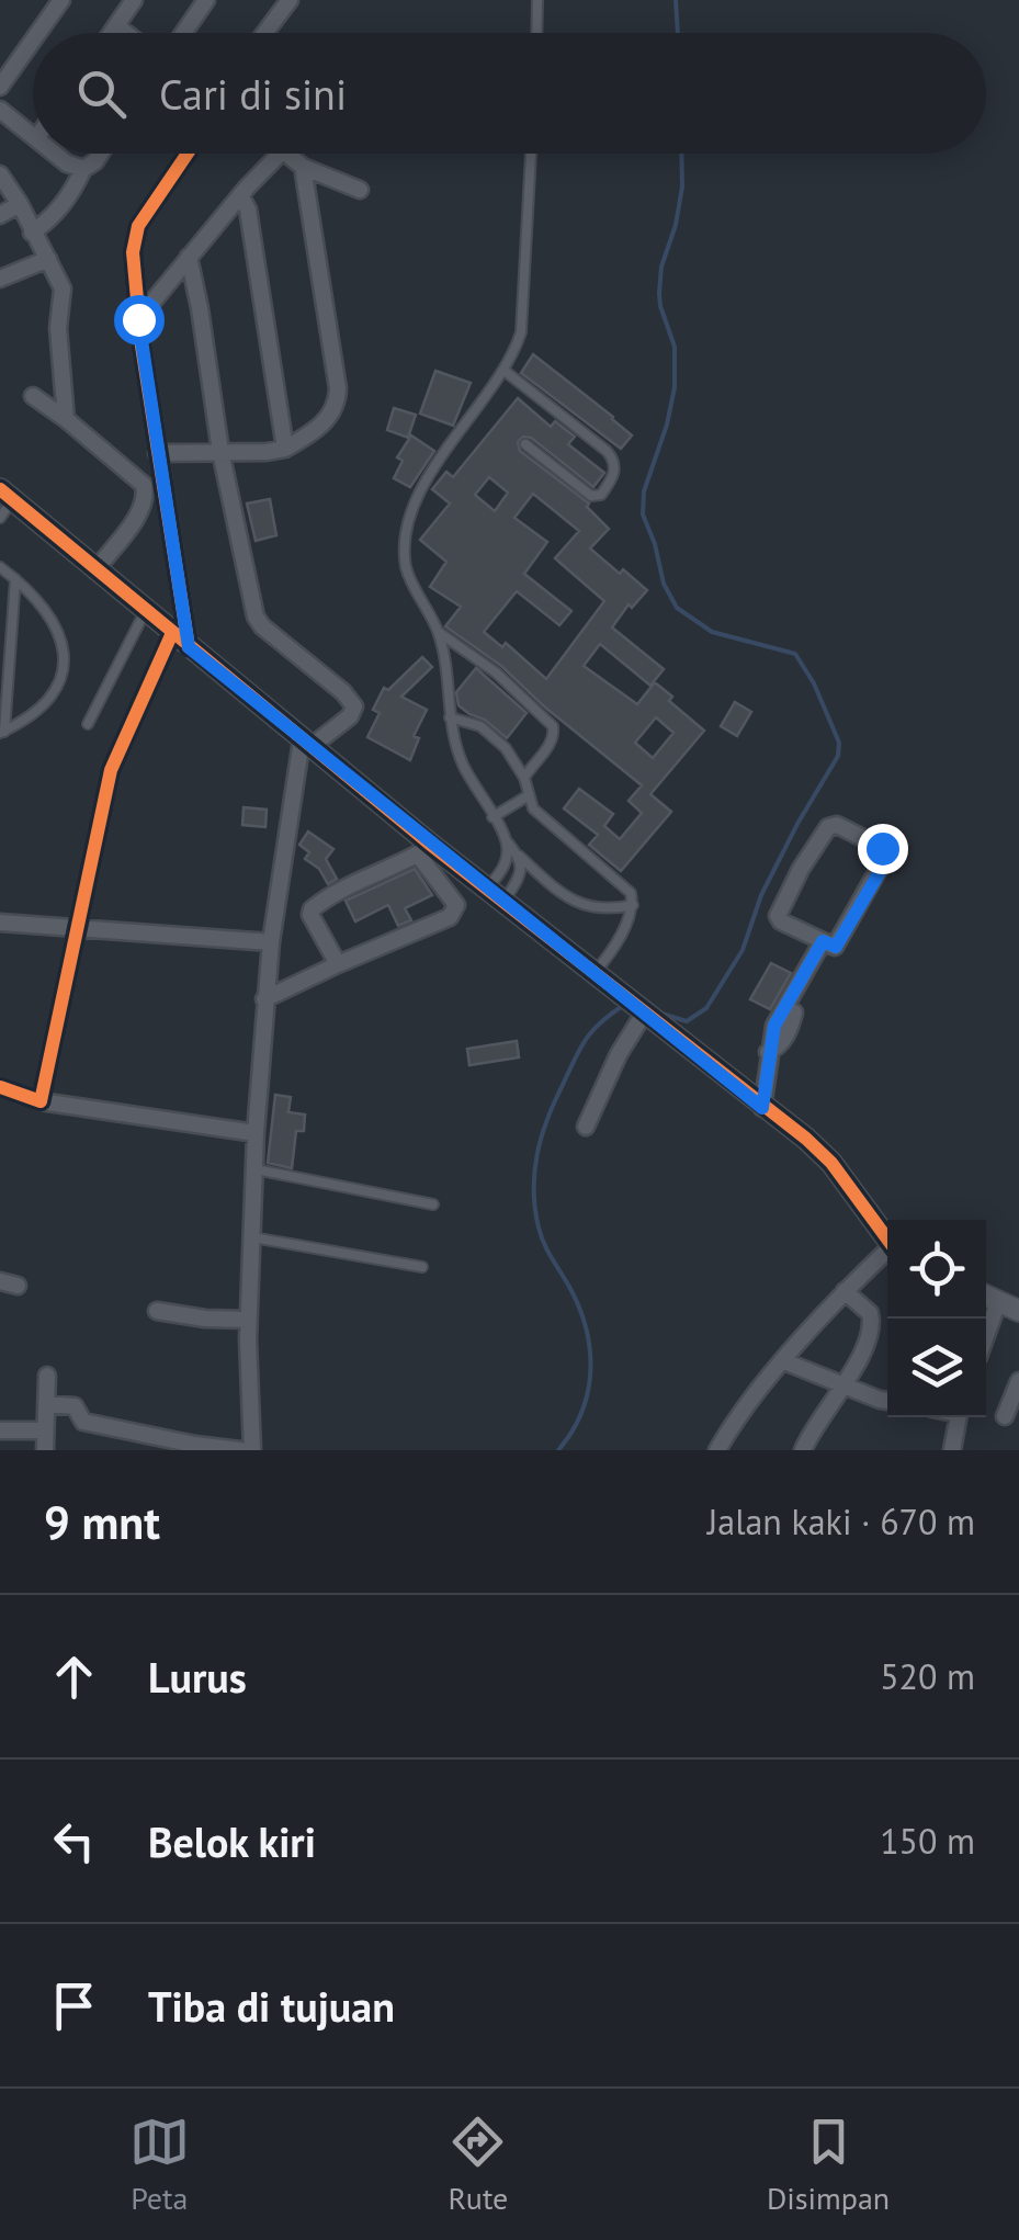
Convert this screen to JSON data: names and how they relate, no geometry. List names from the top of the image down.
{
  "page": {
    "search": "Cari di sini",
    "heading": ["9 mnt", "Jalan kaki · 670 m"],
    "list": [
      ["Lurus", "520 m"],
      ["Belok kiri", "150 m"],
      "Tiba di tujuan"
    ],
    "nav": ["Peta", "Rute", "Disimpan"]
  }
}
